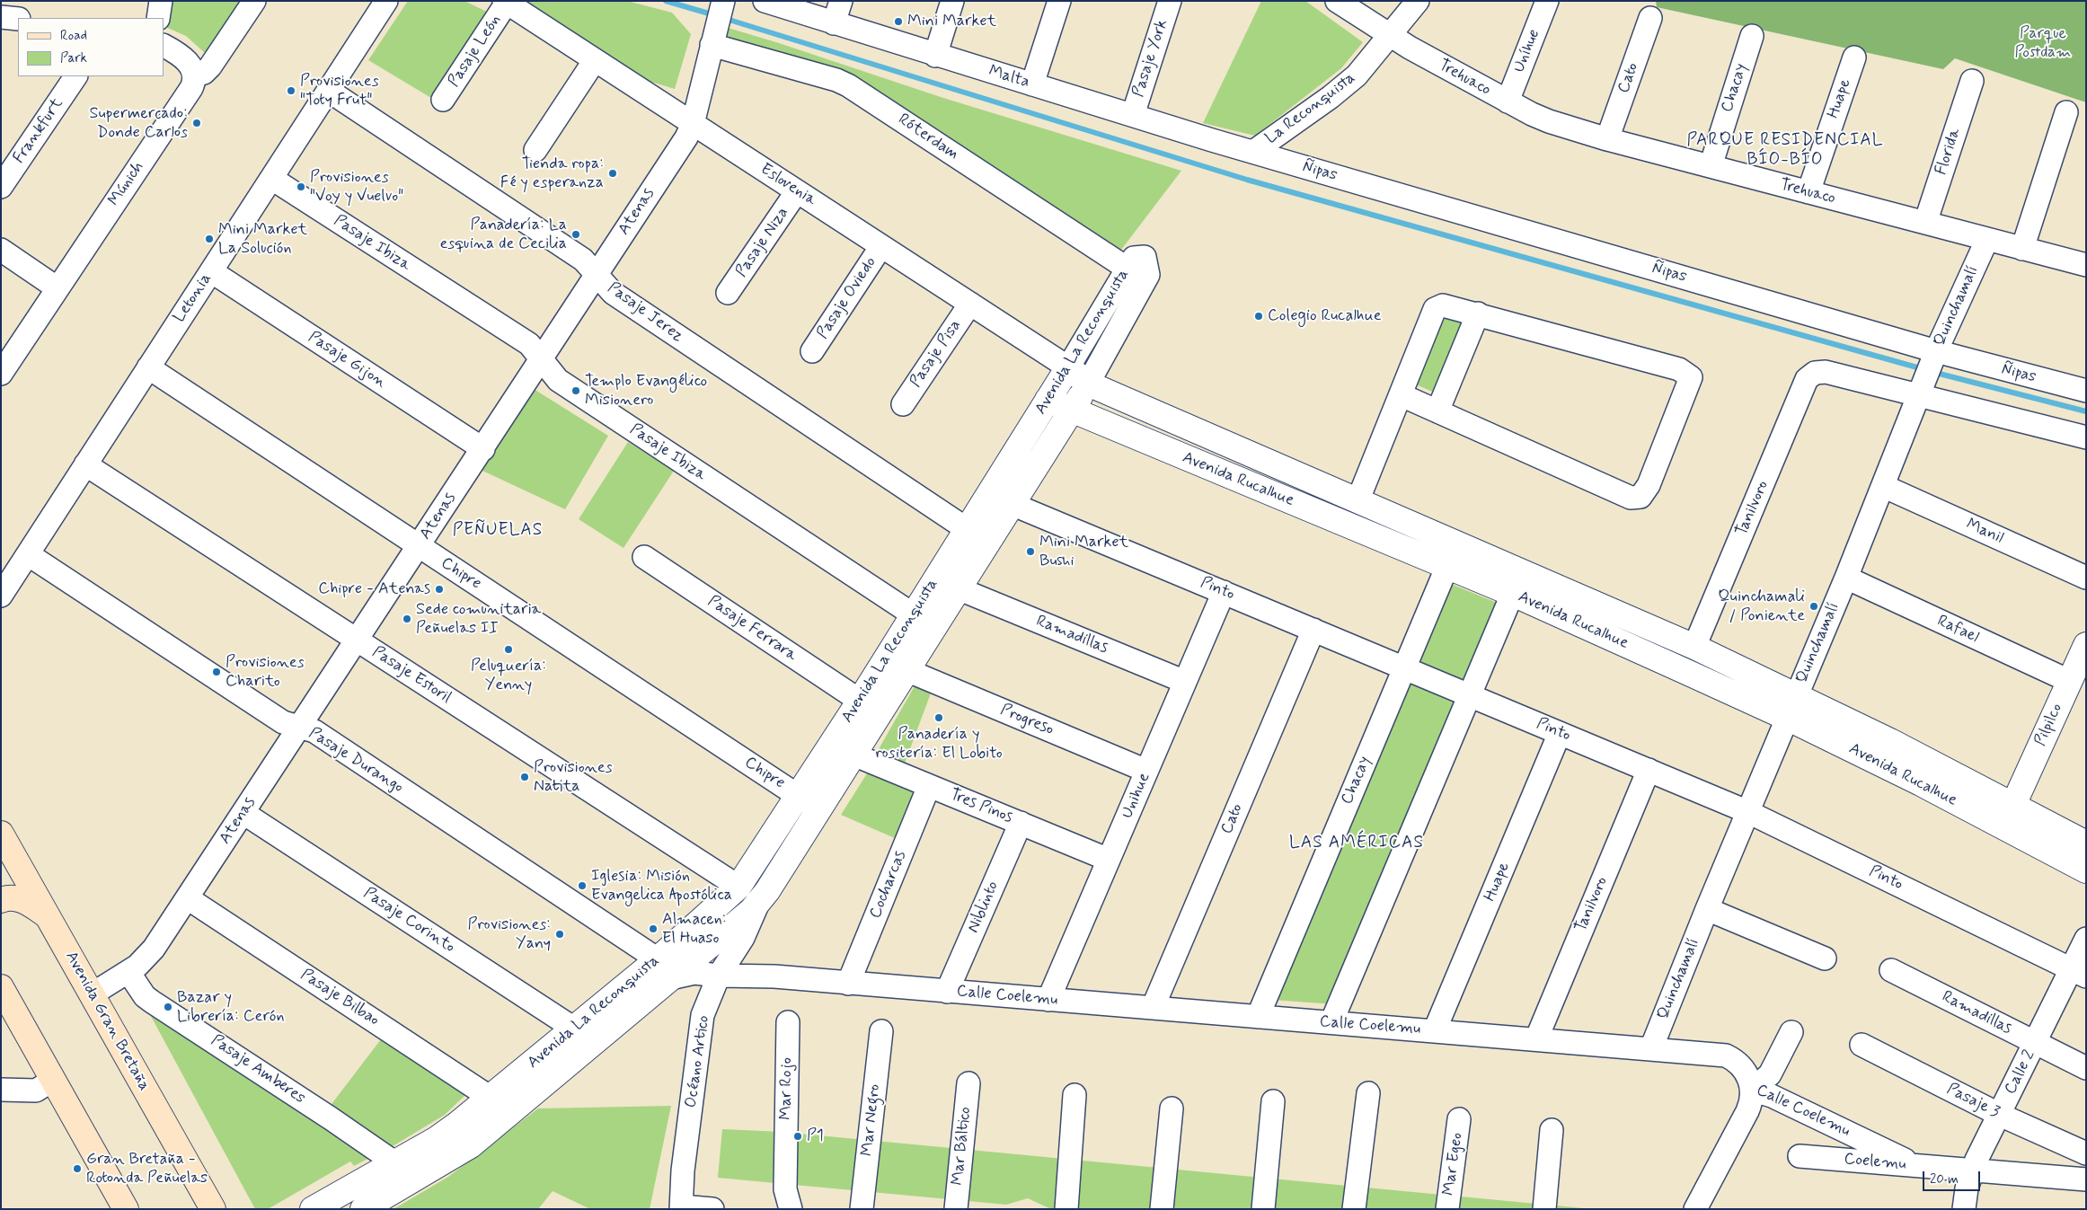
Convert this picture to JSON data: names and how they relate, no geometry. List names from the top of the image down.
{
  "streets": {
    "main road": ["Avenida Gran Bretaña"],
    "street": [
      "Pasaje León",
      "Uníhue",
      "Pasaje York",
      "Malta",
      "Trehuaco",
      "Cato",
      "Chacay",
      "Huape",
      "La Reconquista",
      "Frankfurt",
      "Róterdam",
      "Florida",
      "Ñipas",
      "Múnich",
      "Eslovenia",
      "Atenas",
      "Pasaje Niza",
      "Pasaje Ibiza",
      "Letonia",
      "Pasaje Oviedo",
      "Quinchamalí",
      "Pasaje Jerez",
      "Avenida La Reconquista",
      "Pasaje Pisa",
      "Pasaje Gijon",
      "Avenida Rucalhue",
      "Tanilvoro",
      "Manil",
      "Chipre",
      "Pinto",
      "Pasaje Ferrara",
      "Rafael",
      "Ramadillas",
      "Pasaje Estoril",
      "Progreso",
      "Pilpilco",
      "Pasaje Durango",
      "Unihue",
      "Tres Pinos",
      "Cocharcas",
      "Niblinto",
      "Pasaje Corinto",
      "Calle Coelemu",
      "Pasaje Bilbao",
      "Océano Artico",
      "Pasaje Amberes",
      "Calle 2",
      "Mar Rojo",
      "Pasaje 3",
      "Mar Negro",
      "Mar Báltico",
      "Coelemu",
      "Mar Egeo"
    ]
  },
  "crossings": [
    ["Pasaje León", "Eslovenia"],
    ["Uníhue", "Trehuaco"],
    ["Pasaje York", "Malta"],
    ["Malta", "La Reconquista"],
    ["Malta", "Ñipas"],
    ["Trehuaco", "Cato"],
    ["Trehuaco", "Chacay"],
    ["Trehuaco", "Huape"],
    ["Trehuaco", "La Reconquista"],
    ["Trehuaco", "Florida"],
    ["Trehuaco", "Quinchamalí"],
    ["Cato", "Pinto"],
    ["Cato", "Calle Coelemu"],
    ["Chacay", "Avenida Rucalhue"],
    ["Chacay", "Pinto"],
    ["Chacay", "Calle Coelemu"],
    ["Huape", "Pinto"],
    ["Huape", "Calle Coelemu"],
    ["La Reconquista", "Ñipas"],
    ["Róterdam", "Atenas"],
    ["Róterdam", "Avenida La Reconquista"],
    ["Ñipas", "Quinchamalí"],
    ["Eslovenia", "Atenas"],
    ["Eslovenia", "Pasaje Niza"],
    ["Eslovenia", "Pasaje Oviedo"],
    ["Eslovenia", "Avenida La Reconquista"],
    ["Eslovenia", "Pasaje Pisa"],
    ["Eslovenia", "Avenida Rucalhue"],
    ["Atenas", "Pasaje Ibiza"],
    ["Atenas", "Pasaje Jerez"],
    ["Atenas", "Pasaje Gijon"],
    ["Atenas", "Chipre"],
    ["Atenas", "Pasaje Estoril"],
    ["Atenas", "Pasaje Durango"],
    ["Atenas", "Pasaje Corinto"],
    ["Atenas", "Pasaje Bilbao"],
    ["Atenas", "Avenida Gran Bretaña"],
    ["Atenas", "Pasaje Amberes"],
    ["Pasaje Ibiza", "Letonia"],
    ["Pasaje Ibiza", "Avenida La Reconquista"],
    ["Letonia", "Pasaje Jerez"],
    ["Letonia", "Pasaje Gijon"],
    ["Letonia", "Chipre"],
    ["Letonia", "Pasaje Estoril"],
    ["Letonia", "Pasaje Durango"],
    ["Quinchamalí", "Avenida Rucalhue"],
    ["Quinchamalí", "Tanilvoro"],
    ["Quinchamalí", "Manil"],
    ["Quinchamalí", "Pinto"],
    ["Quinchamalí", "Rafael"],
    ["Quinchamalí", "Calle Coelemu"],
    ["Pasaje Jerez", "Avenida La Reconquista"],
    ["Avenida La Reconquista", "Avenida Rucalhue"],
    ["Avenida La Reconquista", "Chipre"],
    ["Avenida La Reconquista", "Pinto"],
    ["Avenida La Reconquista", "Pasaje Ferrara"],
    ["Avenida La Reconquista", "Ramadillas"],
    ["Avenida La Reconquista", "Pasaje Estoril"],
    ["Avenida La Reconquista", "Progreso"],
    ["Avenida La Reconquista", "Pasaje Durango"],
    ["Avenida La Reconquista", "Tres Pinos"],
    ["Avenida La Reconquista", "Pasaje Corinto"],
    ["Avenida La Reconquista", "Calle Coelemu"],
    ["Avenida La Reconquista", "Pasaje Bilbao"],
    ["Avenida La Reconquista", "Océano Artico"],
    ["Avenida La Reconquista", "Pasaje Amberes"],
    ["Avenida Rucalhue", "Tanilvoro"],
    ["Avenida Rucalhue", "Pilpilco"],
    ["Tanilvoro", "Pinto"],
    ["Tanilvoro", "Calle Coelemu"],
    ["Pinto", "Unihue"],
    ["Pinto", "Calle 2"],
    ["Rafael", "Pilpilco"],
    ["Ramadillas", "Unihue"],
    ["Ramadillas", "Calle 2"],
    ["Progreso", "Unihue"],
    ["Pasaje Durango", "Calle Coelemu"],
    ["Unihue", "Tres Pinos"],
    ["Unihue", "Calle Coelemu"],
    ["Tres Pinos", "Cocharcas"],
    ["Tres Pinos", "Niblinto"],
    ["Cocharcas", "Calle Coelemu"],
    ["Niblinto", "Calle Coelemu"],
    ["Calle Coelemu", "Océano Artico"],
    ["Calle Coelemu", "Coelemu"],
    ["Calle 2", "Pasaje 3"],
    ["Calle 2", "Coelemu"]
  ],
  "districts": ["PARQUE RESIDENCIAL BÍO-BÍO", "PEÑUELAS", "LAS AMÉRICAS"],
  "parks": ["Parque Postdam"],
  "places": [
    "Mini Market",
    "Provisiones \"Toty Frut\"",
    "Supermercado: Donde Carlos",
    "Tienda ropa: Fé y esperanza",
    "Provisiones \"Voy y Vuelvo\"",
    "Panadería: La esquina de Cecilia",
    "Mini Market La Solución",
    "Colegio Rucalhue",
    "Templo Evangélico Misionero",
    "Mini Market Bushi",
    "Chipre - Atenas",
    "Quinchamali / Poniente",
    "Sede comunitaria Peñuelas II",
    "Peluquería: Yenny",
    "Provisiones Charito",
    "Panadería y rositería: El Lobito",
    "Provisiones Natita",
    "Iglesia: Misión Evangelica Apostólica",
    "Almacen: El Huaso",
    "Provisiones: Yany",
    "Bazar y Librería: Cerón",
    "P1",
    "Gran Bretaña - Rotonda Peñuelas"
  ],
  "legend": ["Road", "Park"],
  "scale_bar": "20 m"
}
